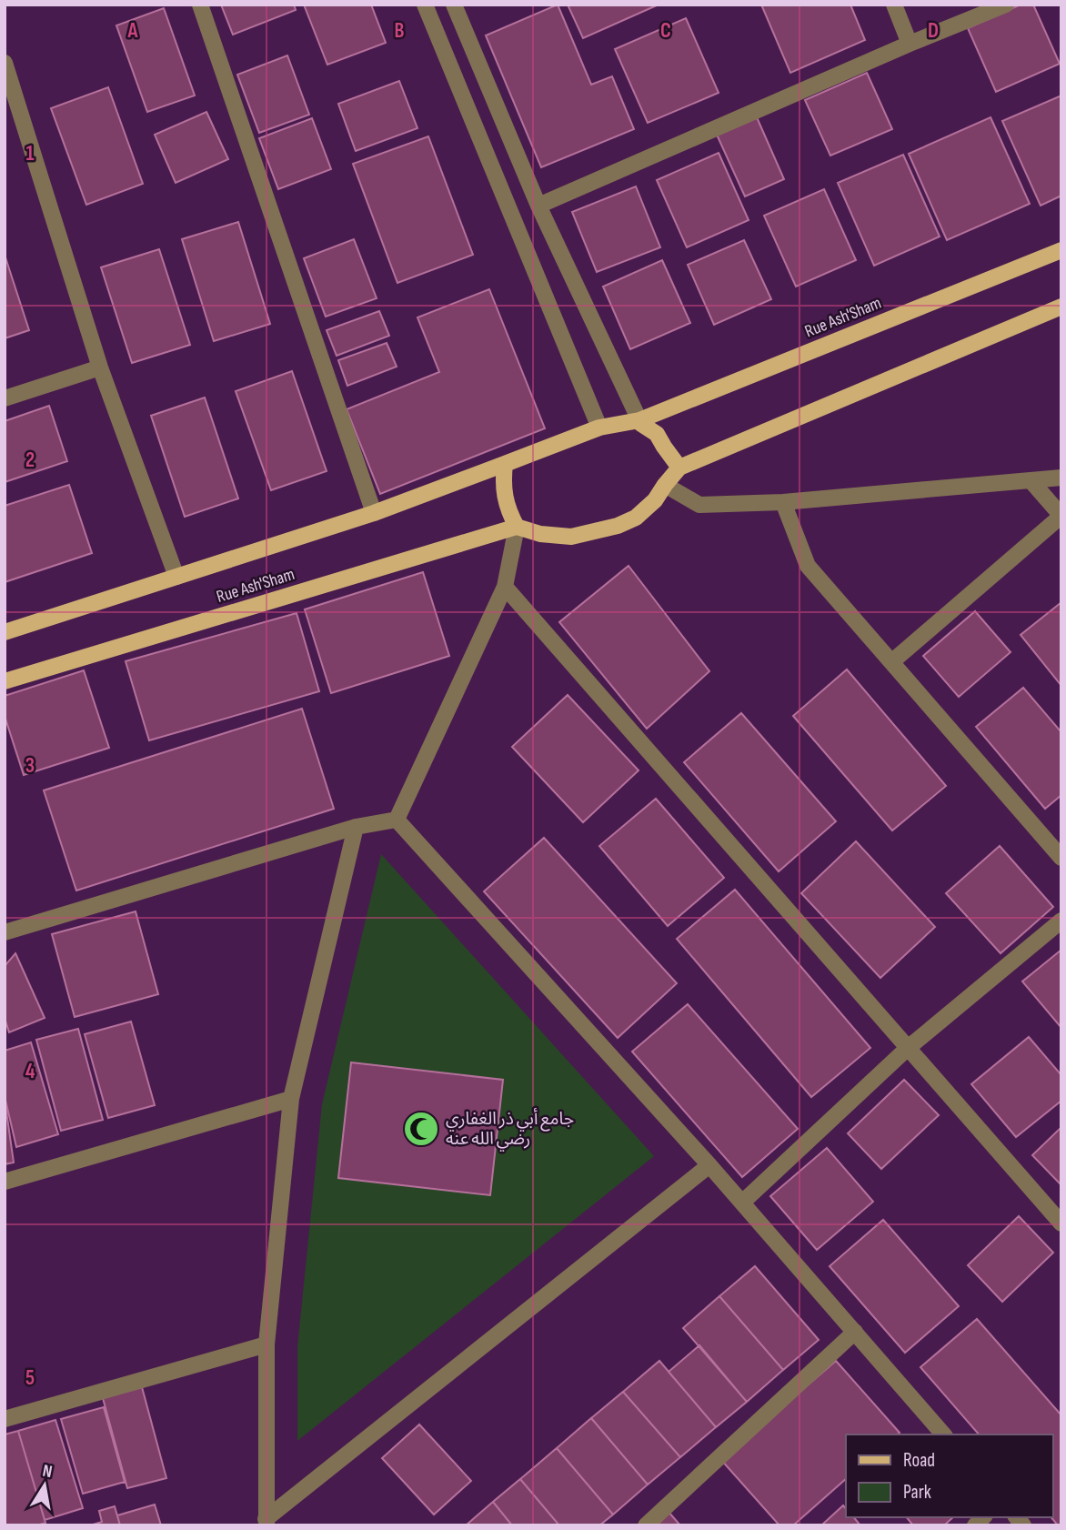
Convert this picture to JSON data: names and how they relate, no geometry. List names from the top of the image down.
{
  "streets": {
    "main road": ["Rue Ash'Sham"]
  },
  "places": {
    "mosque": ["جامع أبي ذر الغفاري رضي الله عنه"]
  },
  "legend": ["Road", "Park"],
  "north": "top",
  "grid": {
    "columns": [
      "A",
      "B",
      "C",
      "D"
    ],
    "rows": [
      "1",
      "2",
      "3",
      "4",
      "5"
    ]
  }
}
